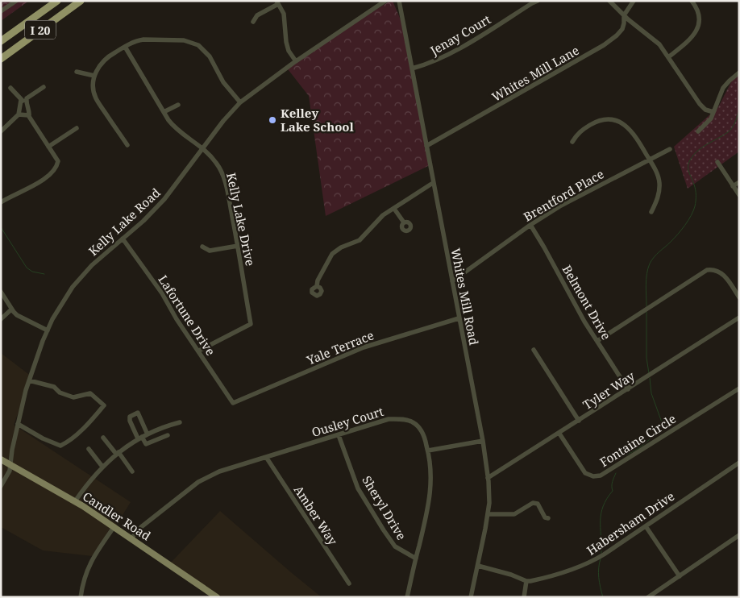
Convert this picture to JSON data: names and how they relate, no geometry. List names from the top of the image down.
{
  "streets": {
    "highway": ["I 20"],
    "main road": ["Candler Road"],
    "street": [
      "Jenay Court",
      "Whites Mill Lane",
      "Brentford Place",
      "Kelly Lake Drive",
      "Kelly Lake Road",
      "Whites Mill Road",
      "Belmont Drive",
      "Lafortune Drive",
      "Yale Terrace",
      "Tyler Way",
      "Ousley Court",
      "Fontaine Circle",
      "Sheryl Drive",
      "Amber Way",
      "Habersham Drive"
    ]
  },
  "crossings": [
    ["Jenay Court", "Whites Mill Road"],
    ["Whites Mill Lane", "Whites Mill Road"],
    ["Brentford Place", "Whites Mill Road"],
    ["Brentford Place", "Belmont Drive"],
    ["Kelly Lake Drive", "Kelly Lake Road"],
    ["Kelly Lake Drive", "Lafortune Drive"],
    ["Kelly Lake Road", "Lafortune Drive"],
    ["Kelly Lake Road", "Candler Road"],
    ["Whites Mill Road", "Yale Terrace"],
    ["Whites Mill Road", "Tyler Way"],
    ["Whites Mill Road", "Habersham Drive"],
    ["Belmont Drive", "Tyler Way"],
    ["Lafortune Drive", "Yale Terrace"],
    ["Tyler Way", "Fontaine Circle"],
    ["Ousley Court", "Sheryl Drive"],
    ["Ousley Court", "Amber Way"],
    ["Ousley Court", "Candler Road"]
  ],
  "places": ["Kelley Lake School"]
}
